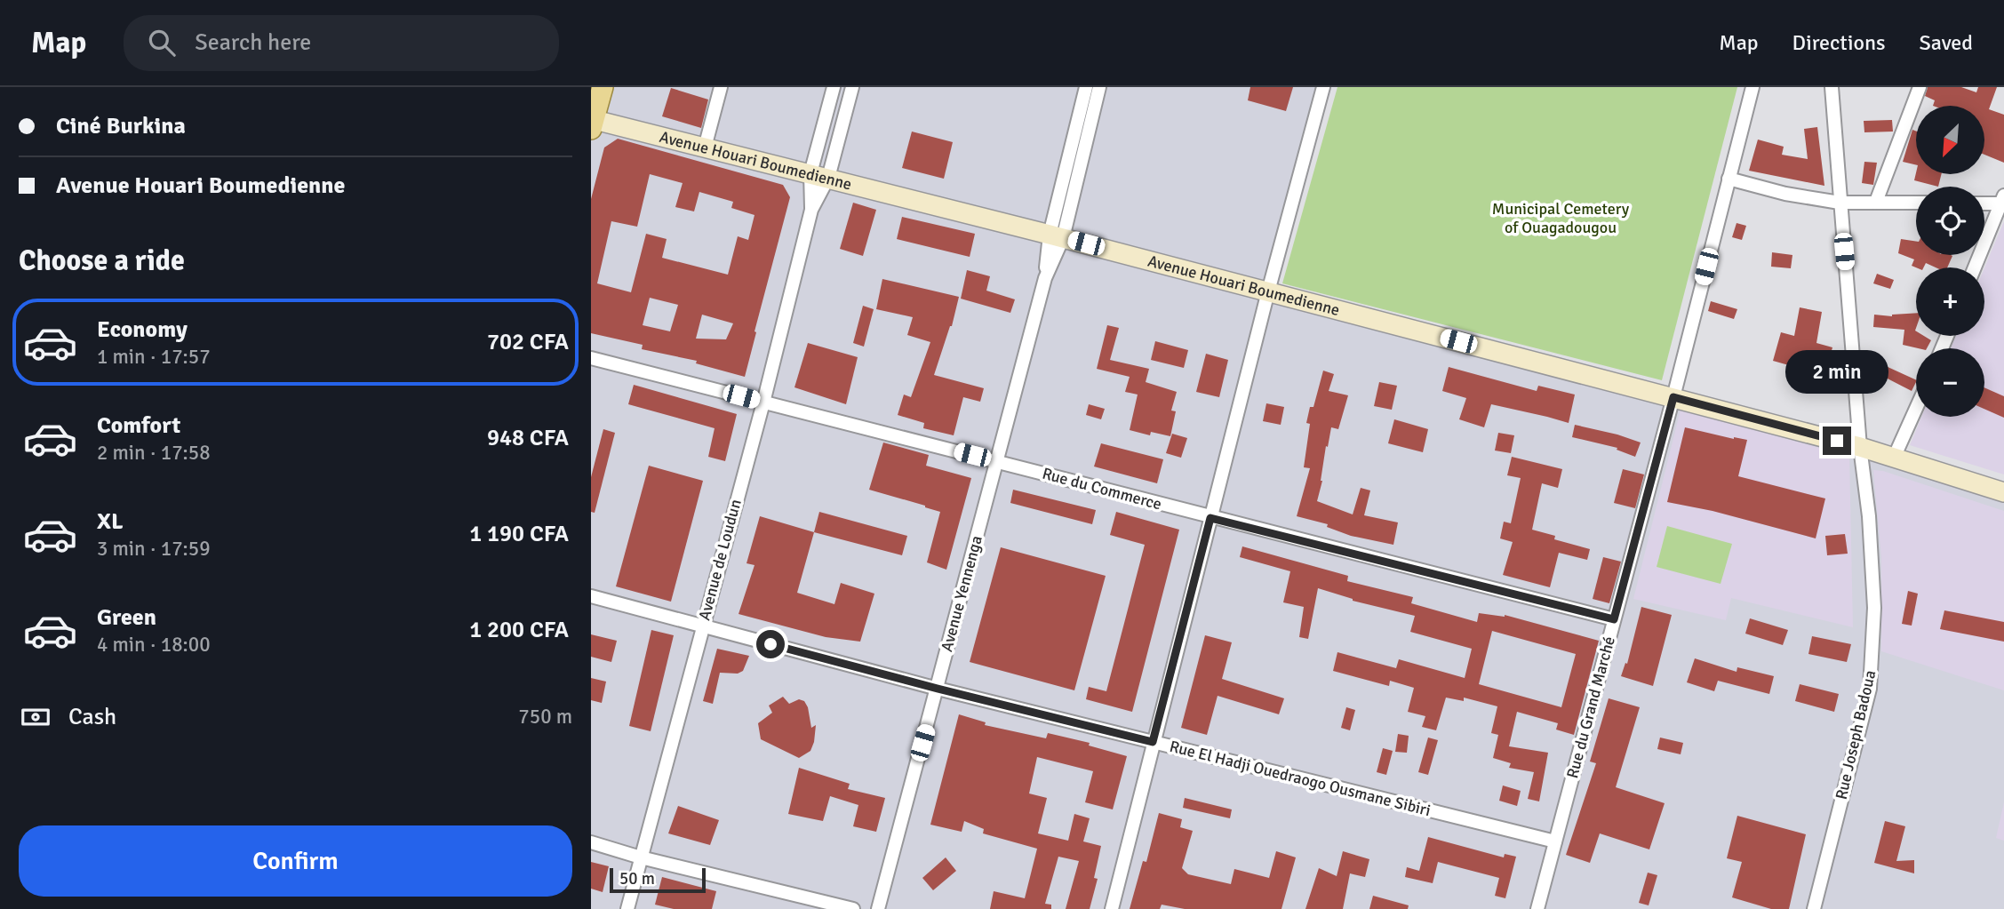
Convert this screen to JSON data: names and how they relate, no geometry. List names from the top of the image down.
{
  "streets": {
    "main road": ["Avenue Houari Boumedienne"],
    "street": [
      "Rue du Commerce",
      "Avenue de Loudun",
      "Avenue Yennenga",
      "Rue du Grand Marché",
      "Rue Joseph Badoua",
      "Rue El Hadji Ouedraogo Ousmane Sibiri"
    ]
  },
  "crossings": [
    ["Avenue Houari Boumedienne", "Avenue de Loudun"],
    ["Avenue Houari Boumedienne", "Avenue Yennenga"],
    ["Avenue Houari Boumedienne", "Rue du Grand Marché"],
    ["Avenue Houari Boumedienne", "Rue Joseph Badoua"],
    ["Rue du Commerce", "Avenue de Loudun"],
    ["Rue du Commerce", "Avenue Yennenga"],
    ["Rue du Commerce", "Rue du Grand Marché"],
    ["Avenue de Loudun", "Rue El Hadji Ouedraogo Ousmane Sibiri"],
    ["Avenue Yennenga", "Rue El Hadji Ouedraogo Ousmane Sibiri"],
    ["Rue du Grand Marché", "Rue El Hadji Ouedraogo Ousmane Sibiri"]
  ],
  "parks": ["Municipal Cemetery of Ouagadougou"],
  "scale_bar": "50 m",
  "north": "bottom left",
  "page": {
    "header": "Map",
    "search": "Search here",
    "nav": ["Map", "Directions", "Saved"],
    "banner": ["Ciné Burkina", "Avenue Houari Boumedienne"],
    "map_buttons": ["+", "−"],
    "heading": "Choose a ride",
    "list": [
      {
        "name": "Economy",
        "note": "1 min · 17:57",
        "value": "702 CFA"
      },
      {
        "name": "Comfort",
        "note": "2 min · 17:58",
        "value": "948 CFA"
      },
      {
        "name": "XL",
        "note": "3 min · 17:59",
        "value": "1 190 CFA"
      },
      {
        "name": "Green",
        "note": "4 min · 18:00",
        "value": "1 200 CFA"
      }
    ],
    "bubble": "2 min",
    "pay": ["Cash", "750 m"],
    "buttons": "Confirm",
    "scale": "50 m"
  }
}
